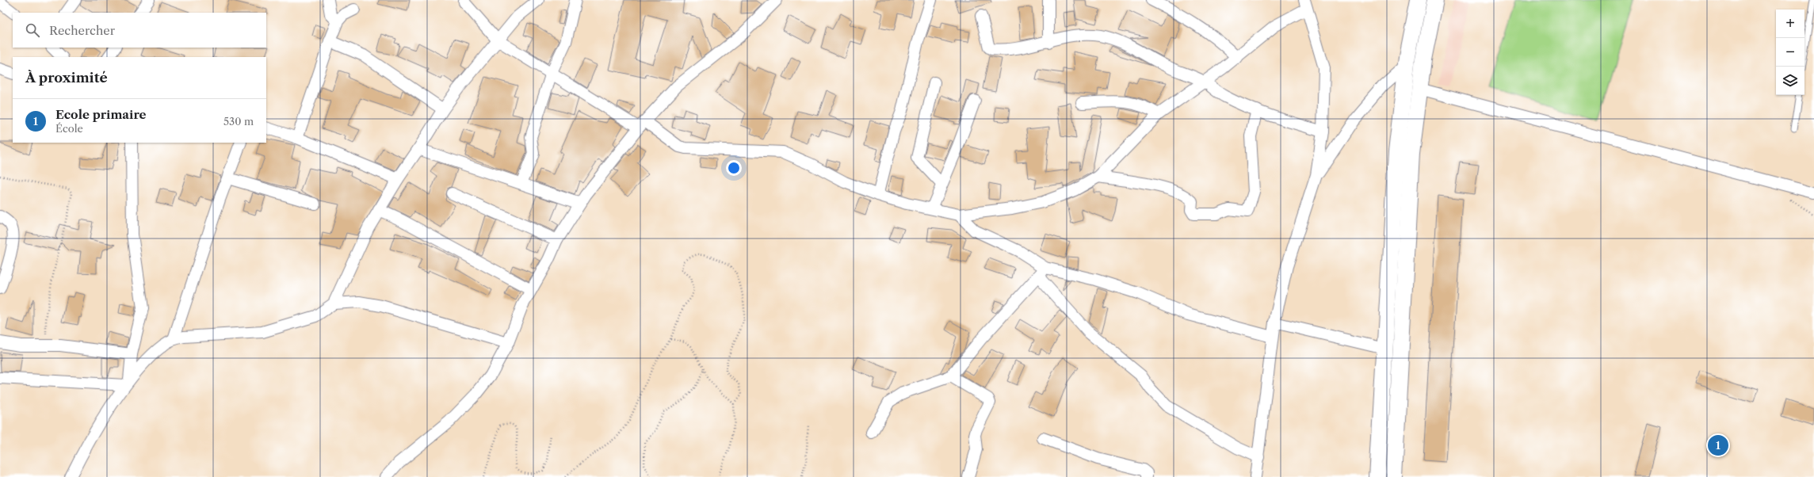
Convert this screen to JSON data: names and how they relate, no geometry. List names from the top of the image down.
{
  "page": {
    "map_buttons": ["+", "−"],
    "search": "Rechercher",
    "heading": "À proximité",
    "list": [
      {
        "mark": "1",
        "name": "Ecole primaire",
        "note": "École",
        "value": "530 m"
      }
    ],
    "pins": "1"
  }
}
